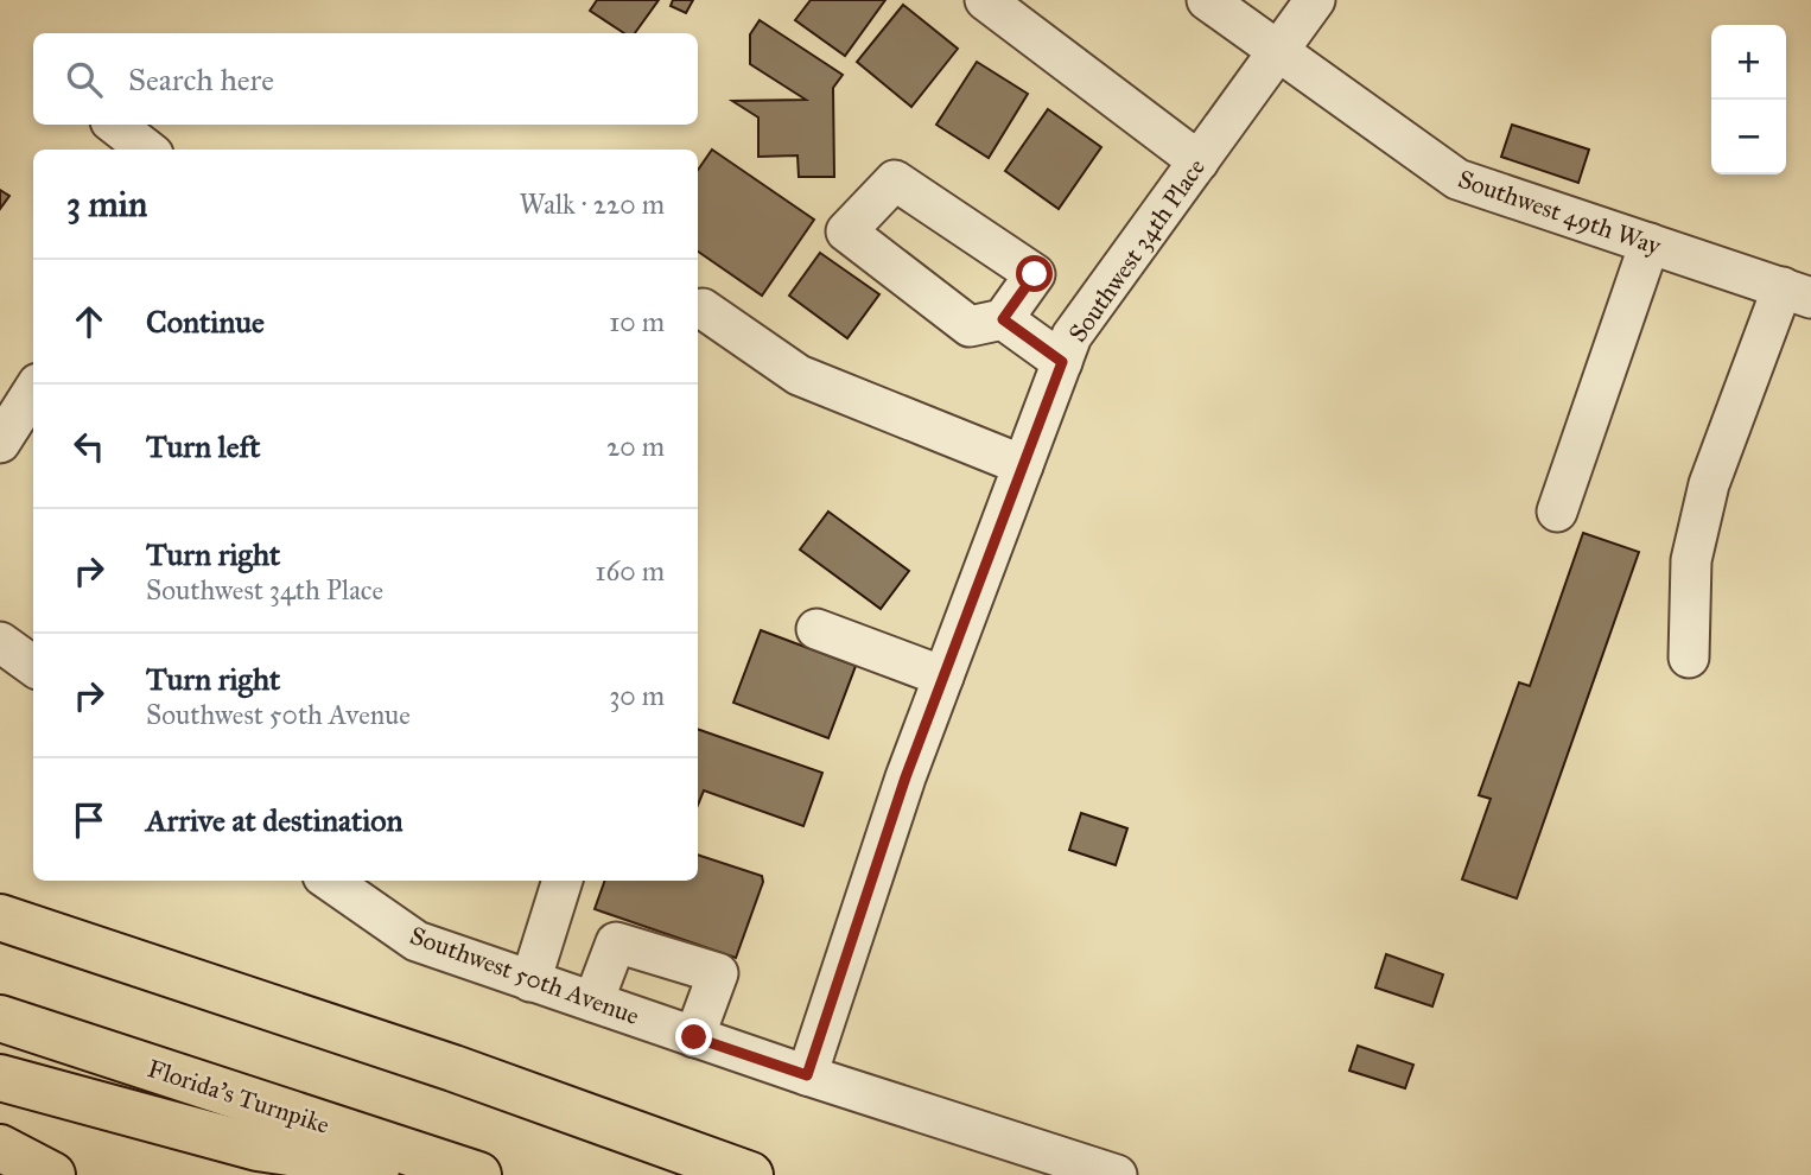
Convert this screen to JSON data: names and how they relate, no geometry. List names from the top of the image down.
{
  "streets": {
    "highway": ["Florida's Turnpike"],
    "street": ["Southwest 49th Way", "Southwest 34th Place", "Southwest 50th Avenue"]
  },
  "crossings": [
    ["Southwest 49th Way", "Southwest 34th Place"],
    ["Southwest 34th Place", "Southwest 50th Avenue"]
  ],
  "page": {
    "map_buttons": ["+", "−"],
    "search": "Search here",
    "heading": ["3 min", "Walk · 220 m"],
    "list": [
      ["Continue", "10 m"],
      ["Turn left", "20 m"],
      ["Turn right", "Southwest 34th Place", "160 m"],
      ["Turn right", "Southwest 50th Avenue", "30 m"],
      "Arrive at destination"
    ]
  }
}
